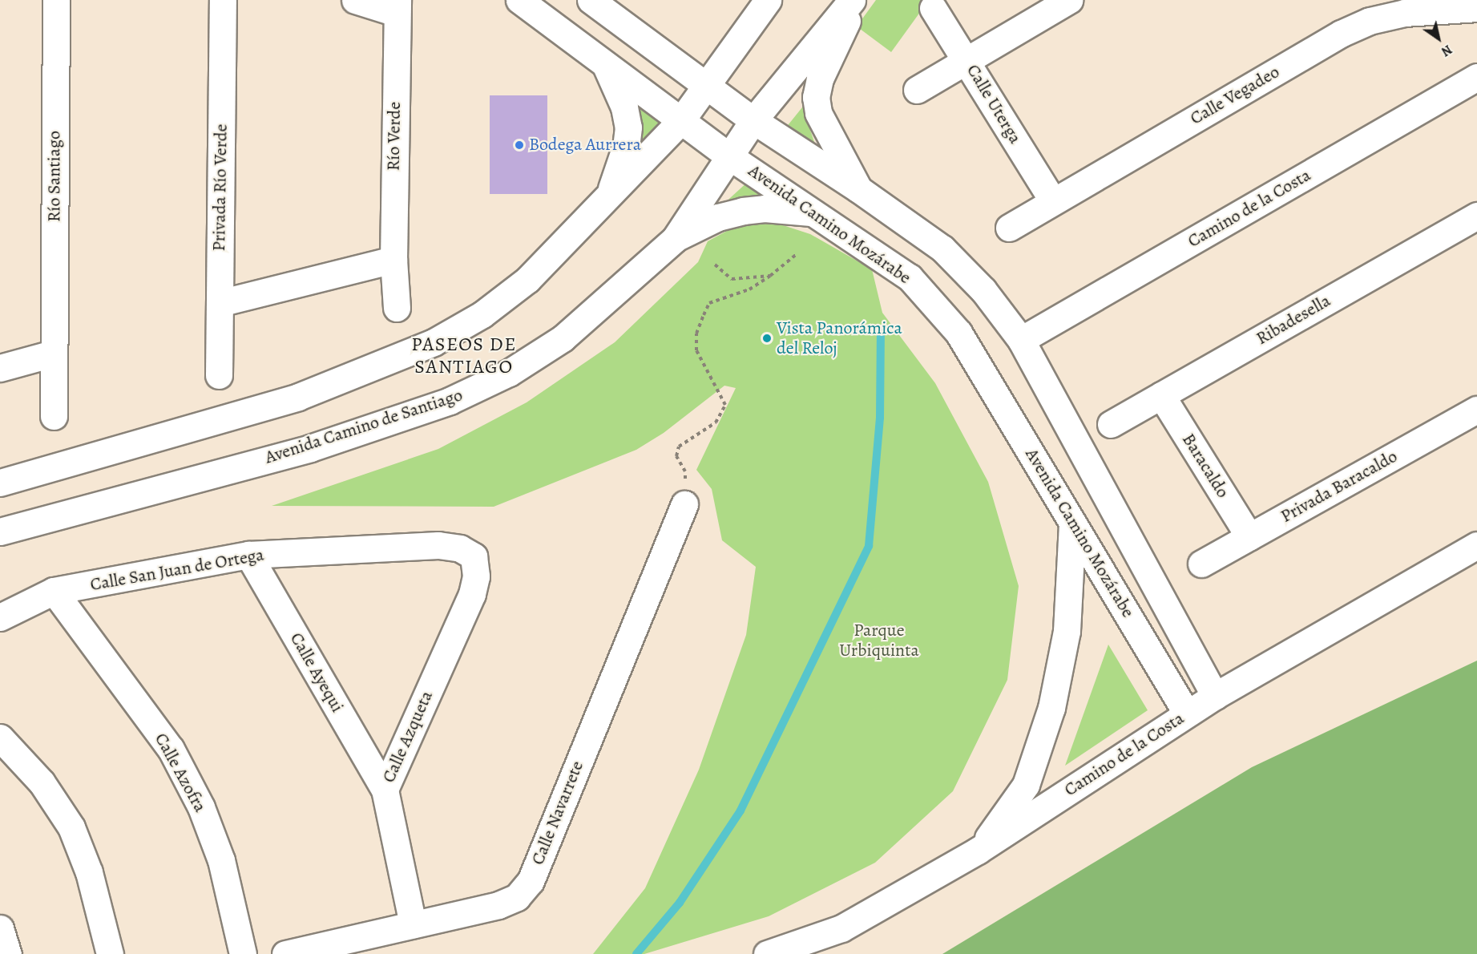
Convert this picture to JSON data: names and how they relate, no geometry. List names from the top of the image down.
{
  "streets": {
    "street": [
      "Calle Vegadeo",
      "Calle Uterga",
      "Río Verde",
      "Río Santiago",
      "Privada Río Verde",
      "Camino de la Costa",
      "Avenida Camino Mozárabe",
      "Ribadesella",
      "Avenida Camino de Santiago",
      "Baracaldo",
      "Privada Baracaldo",
      "Calle San Juan de Ortega",
      "Calle Ayequi",
      "Calle Azqueta",
      "Calle Azofra",
      "Calle Navarrete"
    ]
  },
  "crossings": [
    ["Calle Vegadeo", "Calle Uterga"],
    ["Camino de la Costa", "Avenida Camino Mozárabe"],
    ["Avenida Camino Mozárabe", "Avenida Camino de Santiago"],
    ["Ribadesella", "Baracaldo"],
    ["Baracaldo", "Privada Baracaldo"],
    ["Calle San Juan de Ortega", "Calle Ayequi"],
    ["Calle San Juan de Ortega", "Calle Azqueta"],
    ["Calle San Juan de Ortega", "Calle Azofra"],
    ["Calle Ayequi", "Calle Azqueta"],
    ["Calle Azqueta", "Calle Navarrete"]
  ],
  "districts": ["PASEOS DE SANTIAGO"],
  "parks": ["Parque Urbiquinta"],
  "places": ["Bodega Aurrera", "Vista Panorámica del Reloj"],
  "north": "bottom right"
}
